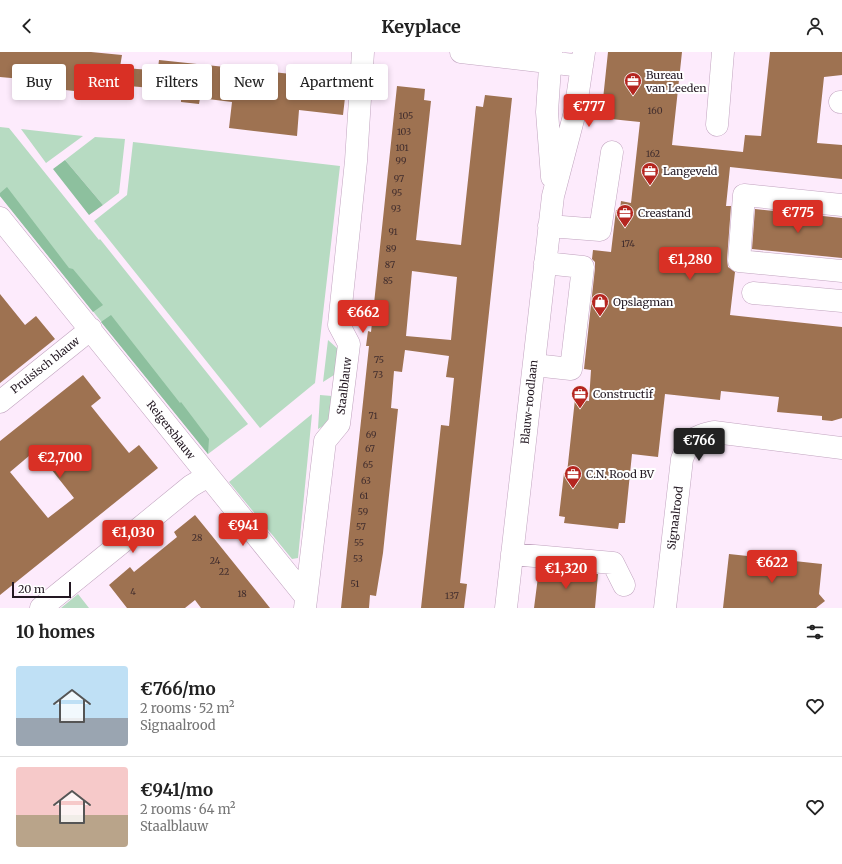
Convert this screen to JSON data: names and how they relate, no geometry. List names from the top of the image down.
{
  "streets": {
    "street": [
      "Pruisisch blauw",
      "Staalblauw",
      "Blauw-roodlaan",
      "Reigersblauw",
      "Signaalrood"
    ]
  },
  "crossings": [
    ["Pruisisch blauw", "Reigersblauw"],
    ["Staalblauw", "Reigersblauw"]
  ],
  "places": {
    "office": [
      "Bureau van Leeden",
      "Langeveld",
      "Creastand",
      "Constructif",
      "C.N. Rood BV"
    ],
    "shop": ["Opslagman"]
  },
  "house_numbers": [
    "160",
    "105",
    "103",
    "101",
    "162",
    "99",
    "97",
    "95",
    "93",
    "91",
    "174",
    "89",
    "87",
    "85",
    "75",
    "73",
    "71",
    "69",
    "67",
    "65",
    "63",
    "61",
    "59",
    "57",
    "28",
    "55",
    "53",
    "24",
    "22",
    "51",
    "4",
    "18",
    "137"
  ],
  "scale_bar": "20 m",
  "page": {
    "header": "Keyplace",
    "chip": [
      "Buy",
      "Rent",
      "Filters",
      "New",
      "Apartment"
    ],
    "price": [
      "€777",
      "€775",
      "€1,280",
      "€662",
      "€766",
      "€2,700",
      "€941",
      "€1,030",
      "€622",
      "€1,320"
    ],
    "scale": "20 m",
    "heading": "10 homes",
    "list": [
      {
        "name": "€766/mo",
        "note": "2 rooms · 52 m² · Signaalrood"
      },
      {
        "name": "€941/mo",
        "note": "2 rooms · 64 m² · Staalblauw"
      }
    ]
  }
}
